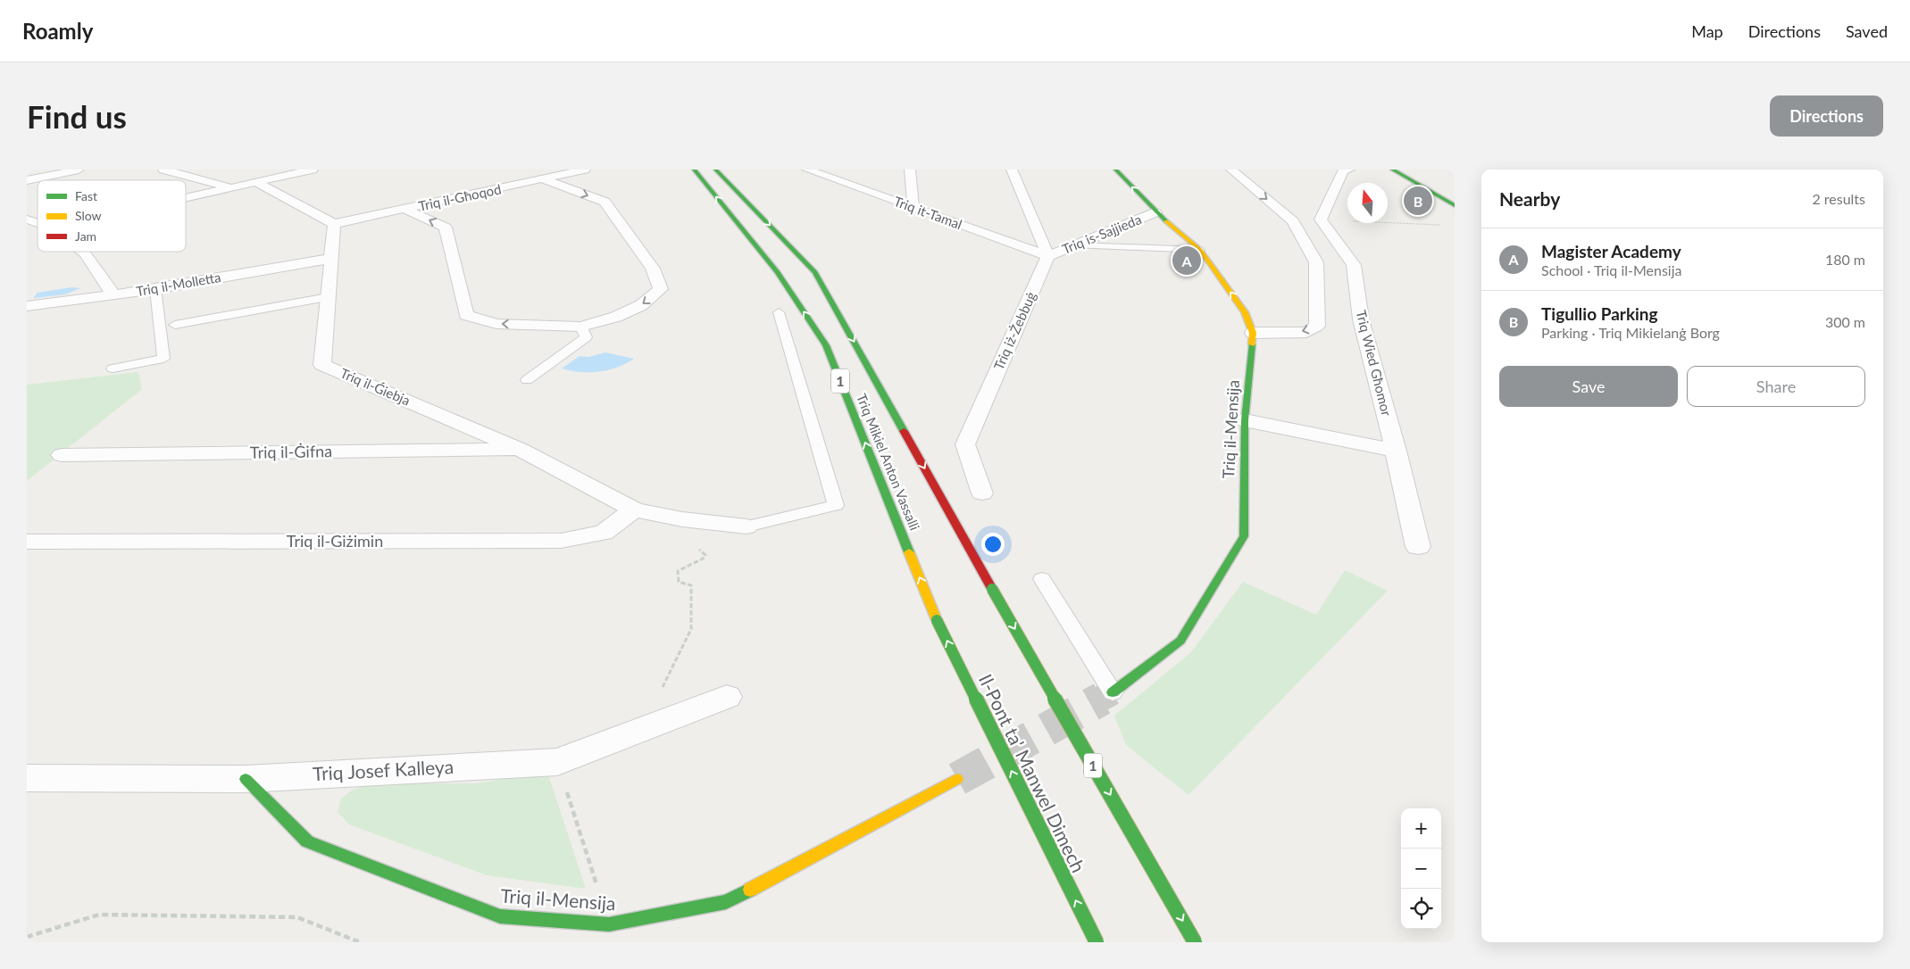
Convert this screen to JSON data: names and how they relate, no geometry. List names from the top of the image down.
{
  "streets": {
    "main road": [
      "1",
      "Triq il-Mensija",
      "Triq Mikiel Anton Vassalli",
      "Il-Pont ta' Manwel Dimech"
    ],
    "street": [
      "Triq il-Għoqod",
      "Triq it-Tamal",
      "Triq is-Sajjieda",
      "Triq il-Molletta",
      "Triq iż-Żebbuġ",
      "Triq Wied Għomor",
      "Triq il-Ǵiebja",
      "Triq il-Ġifna",
      "Triq il-Giżimin",
      "Triq Josef Kalleya"
    ]
  },
  "crossings": [
    ["Triq il-Għoqod", "Triq il-Ǵiebja"],
    ["Triq it-Tamal", "Triq is-Sajjieda"],
    ["Triq it-Tamal", "Triq iż-Żebbuġ"],
    ["Triq is-Sajjieda", "Triq iż-Żebbuġ"],
    ["Triq is-Sajjieda", "Triq il-Mensija"],
    ["Triq il-Molletta", "Triq il-Ǵiebja"],
    ["Triq il-Ǵiebja", "Triq il-Ġifna"],
    ["Triq il-Ǵiebja", "Triq il-Giżimin"],
    ["Triq il-Mensija", "Triq Josef Kalleya"],
    ["Triq Mikiel Anton Vassalli", "Il-Pont ta' Manwel Dimech"]
  ],
  "one_way": ["Il-Pont ta' Manwel Dimech"],
  "legend": ["Fast", "Slow", "Jam"],
  "north": "top",
  "page": {
    "header": "Roamly",
    "nav": ["Map", "Directions", "Saved"],
    "buttons": [
      "Directions",
      ["Save", "Share"]
    ],
    "title": "Find us",
    "heading": ["Nearby", "2 results"],
    "pins": ["B", "A"],
    "list": [
      {
        "mark": "A",
        "name": "Magister Academy",
        "note": "School · Triq il-Mensija",
        "value": "180 m"
      },
      {
        "mark": "B",
        "name": "Tigullio Parking",
        "note": "Parking · Triq Mikielanġ Borg",
        "value": "300 m"
      }
    ],
    "map_buttons": ["+", "−"]
  }
}
